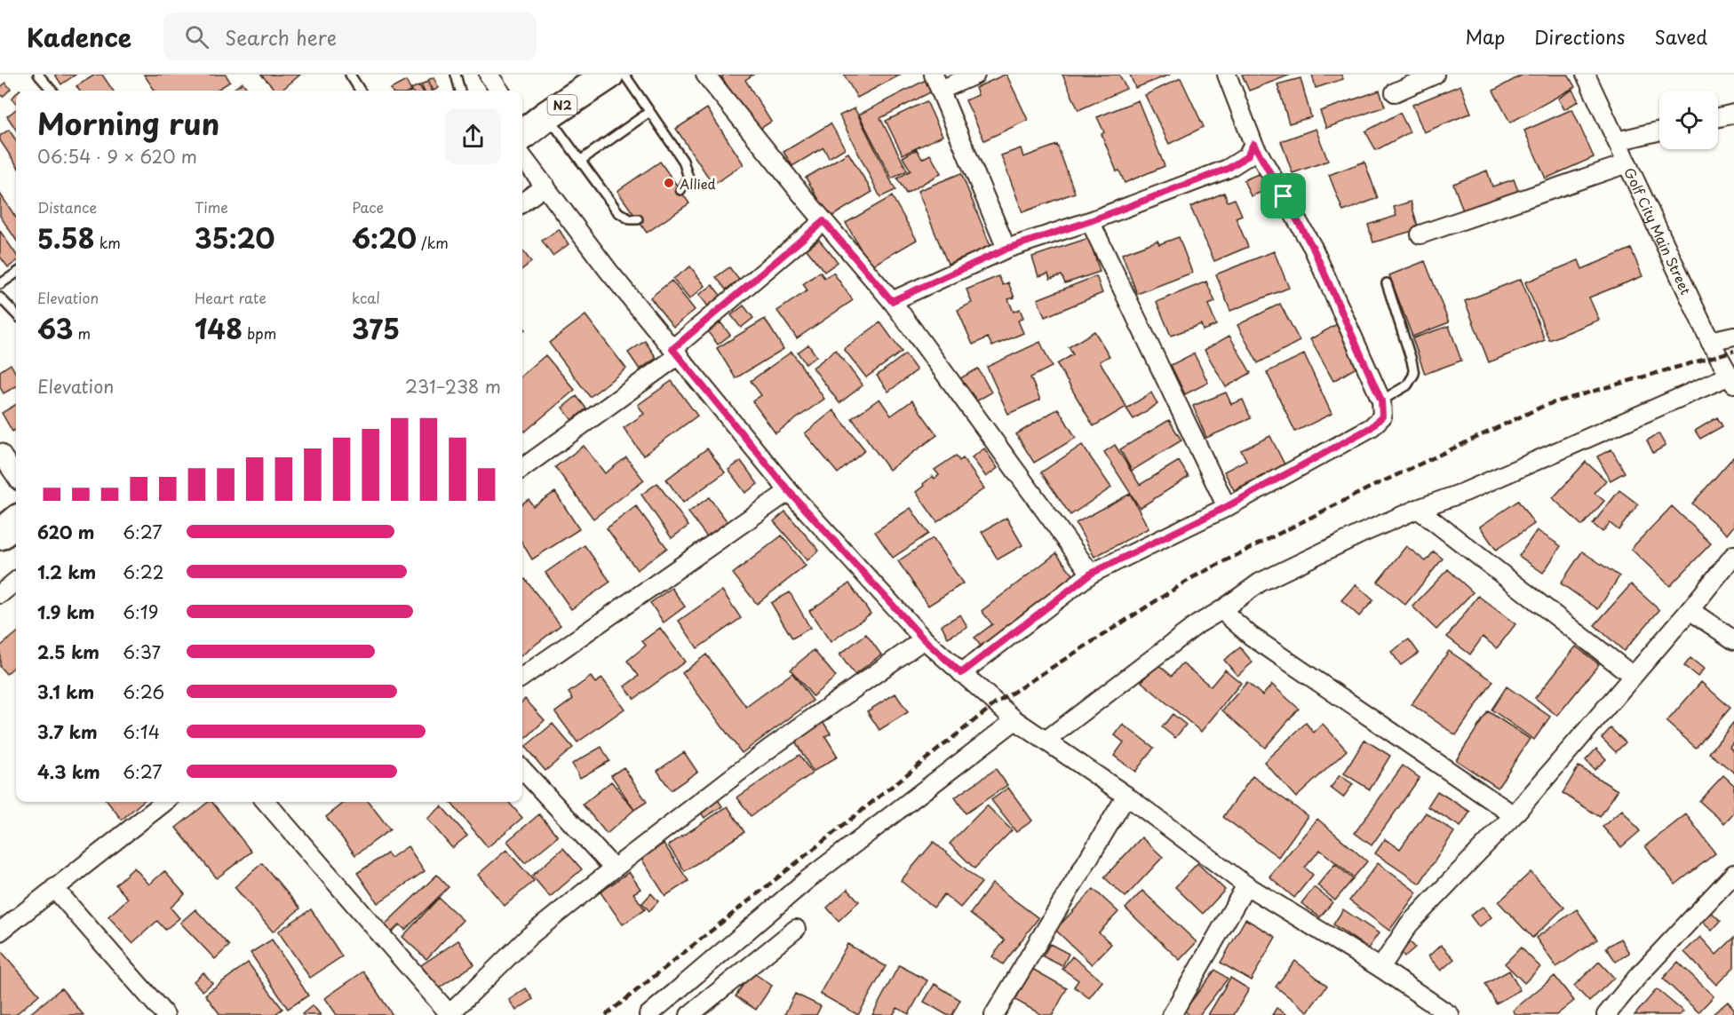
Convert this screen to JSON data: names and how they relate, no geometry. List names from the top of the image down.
{
  "streets": {
    "highway": ["N2"],
    "street": ["Golf City Main Street"]
  },
  "places": ["Allied"],
  "page": {
    "header": "Kadence",
    "search": "Search here",
    "nav": ["Map", "Directions", "Saved"],
    "heading": ["Morning run", "06:54 · 9 × 620 m"],
    "stats": [
      ["Distance", "5.58 km"],
      ["Time", "35:20"],
      ["Pace", "6:20 /km"],
      ["Elevation", "63 m"],
      ["Heart rate", "148 bpm"],
      ["kcal", "375"]
    ],
    "chart": ["Elevation", "231–238 m"],
    "list": [
      {
        "name": "620 m",
        "note": "6:27"
      },
      {
        "name": "1.2 km",
        "note": "6:22"
      },
      {
        "name": "1.9 km",
        "note": "6:19"
      },
      {
        "name": "2.5 km",
        "note": "6:37"
      },
      {
        "name": "3.1 km",
        "note": "6:26"
      },
      {
        "name": "3.7 km",
        "note": "6:14"
      },
      {
        "name": "4.3 km",
        "note": "6:27"
      }
    ]
  }
}
